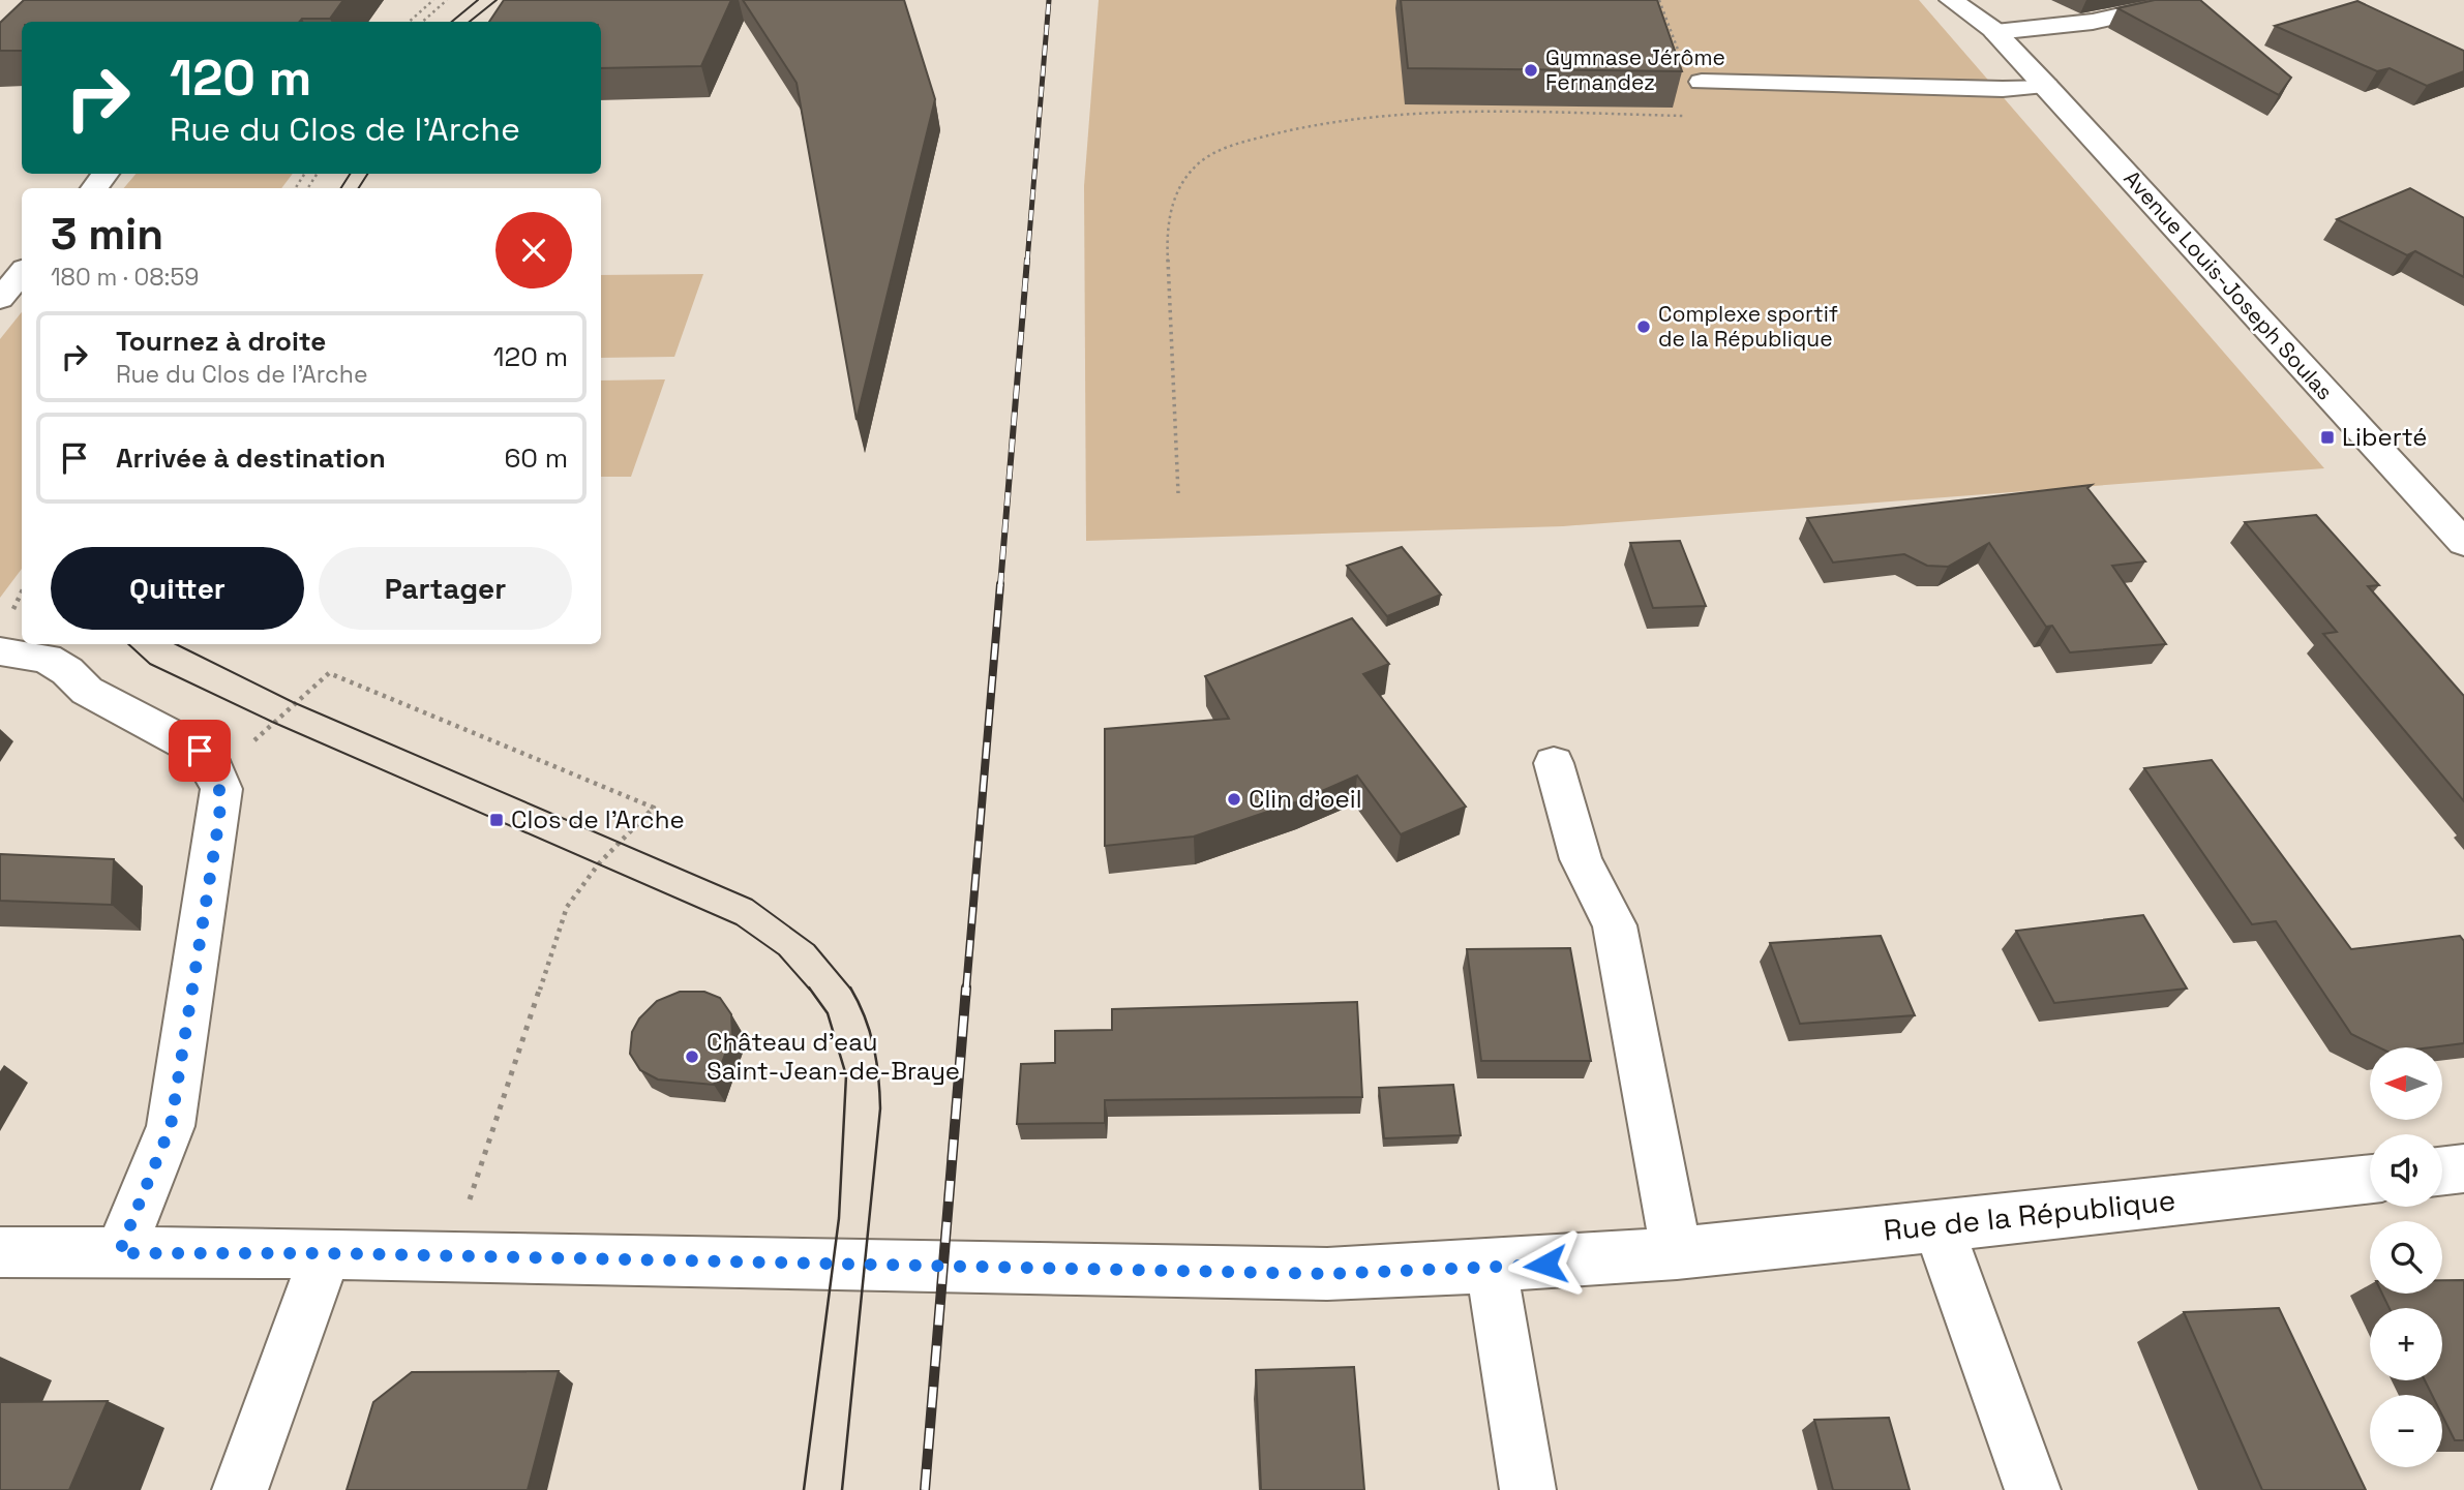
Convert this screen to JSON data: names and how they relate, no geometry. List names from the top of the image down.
{
  "streets": {
    "street": ["Avenue Louis-Joseph Soulas", "Rue de la République"]
  },
  "places": {
    "other": [
      "Gymnase Jérôme Fernandez",
      "Complexe sportif de la République",
      "Clin d'oeil",
      "Château d'eau Saint-Jean-de-Braye"
    ],
    "transit": ["Liberté", "Clos de l'Arche"]
  },
  "north": "left",
  "page": {
    "turn": ["120 m", "Rue du Clos de l'Arche"],
    "heading": ["3 min", "180 m · 08:59"],
    "list": [
      {
        "name": "Tournez à droite",
        "note": "Rue du Clos de l'Arche",
        "value": "120 m"
      },
      {
        "name": "Arrivée à destination",
        "value": "60 m"
      }
    ],
    "buttons": ["Quitter", "Partager"],
    "map_buttons": ["+", "−"]
  }
}
